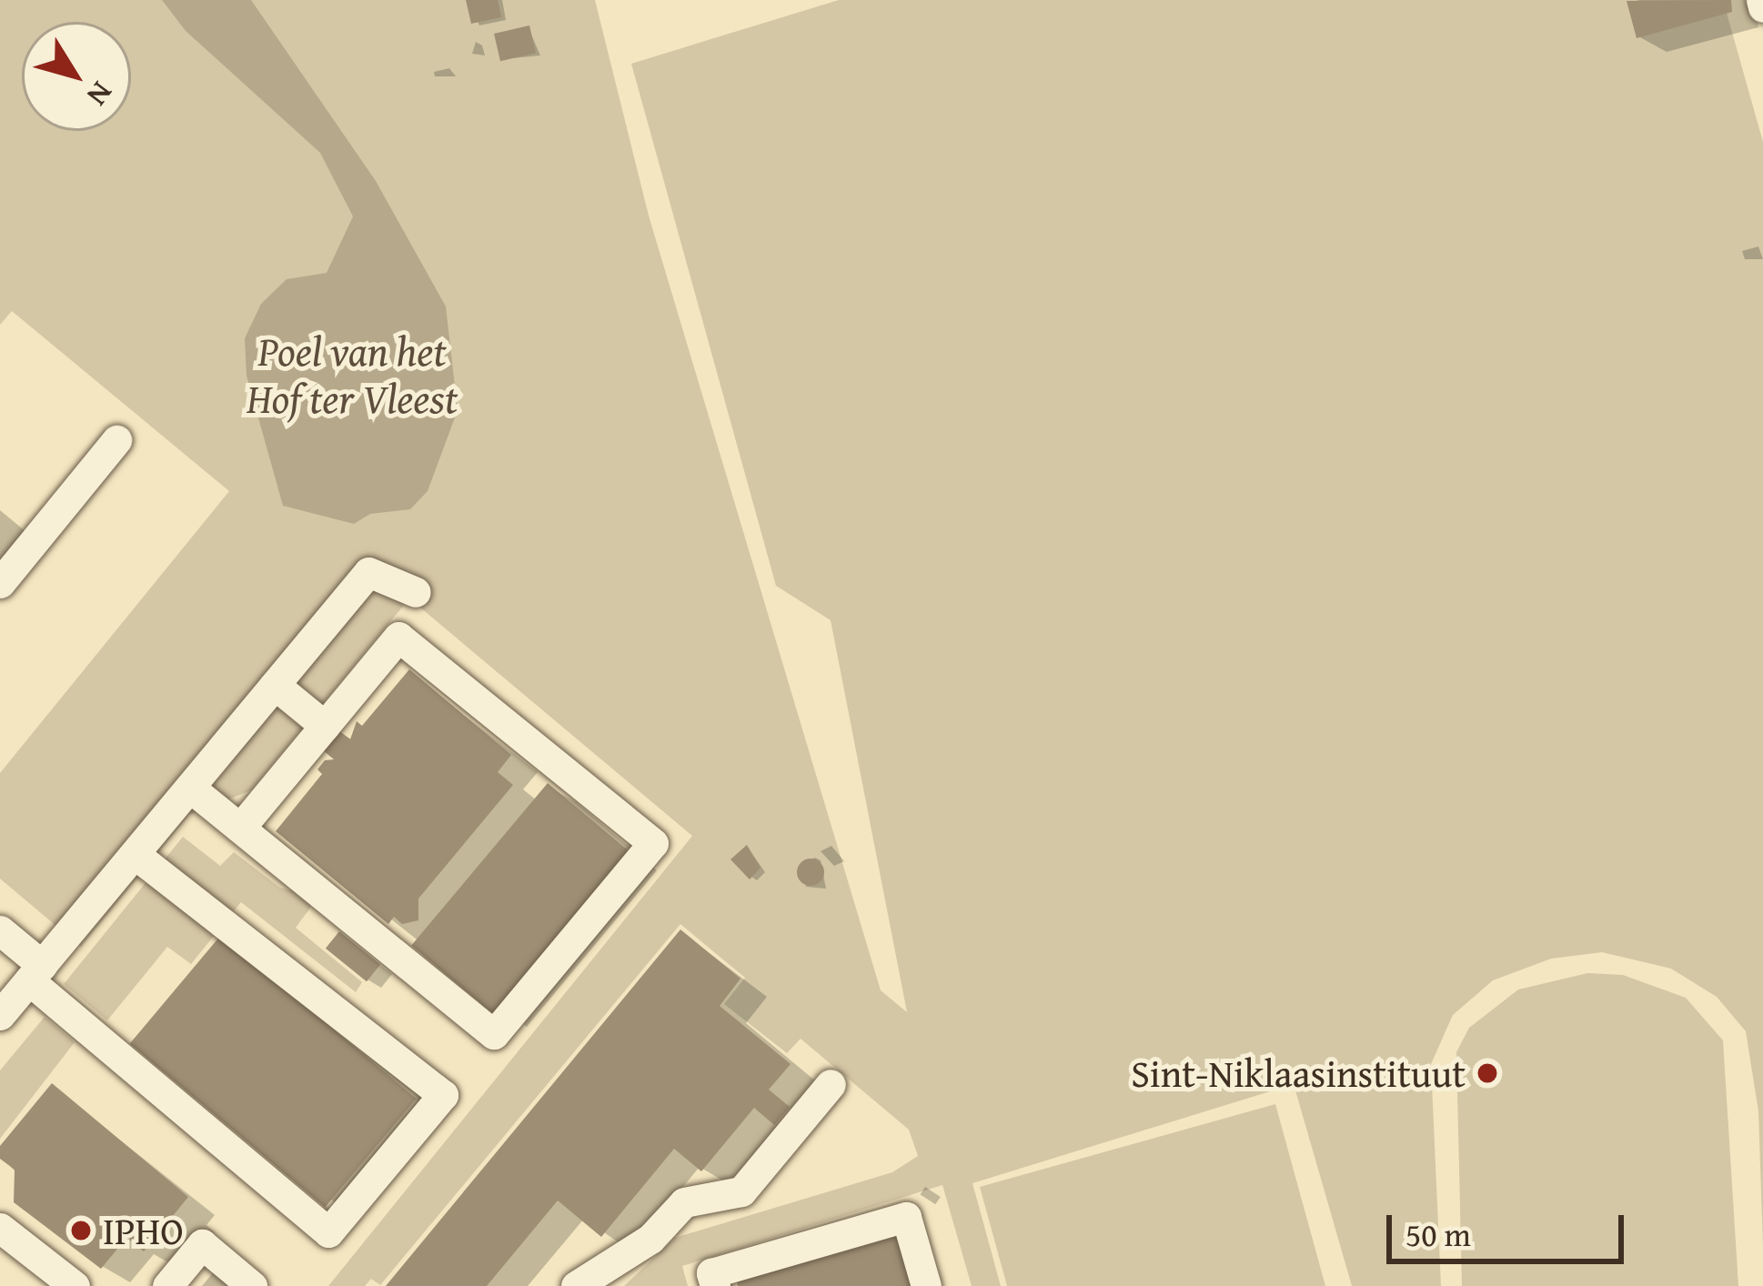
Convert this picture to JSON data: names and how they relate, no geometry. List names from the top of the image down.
{
  "water": ["Poel van het Hof ter Vleest"],
  "places": ["Sint-Niklaasinstituut", "IPHO"],
  "scale_bar": "50 m",
  "north": "bottom right"
}
